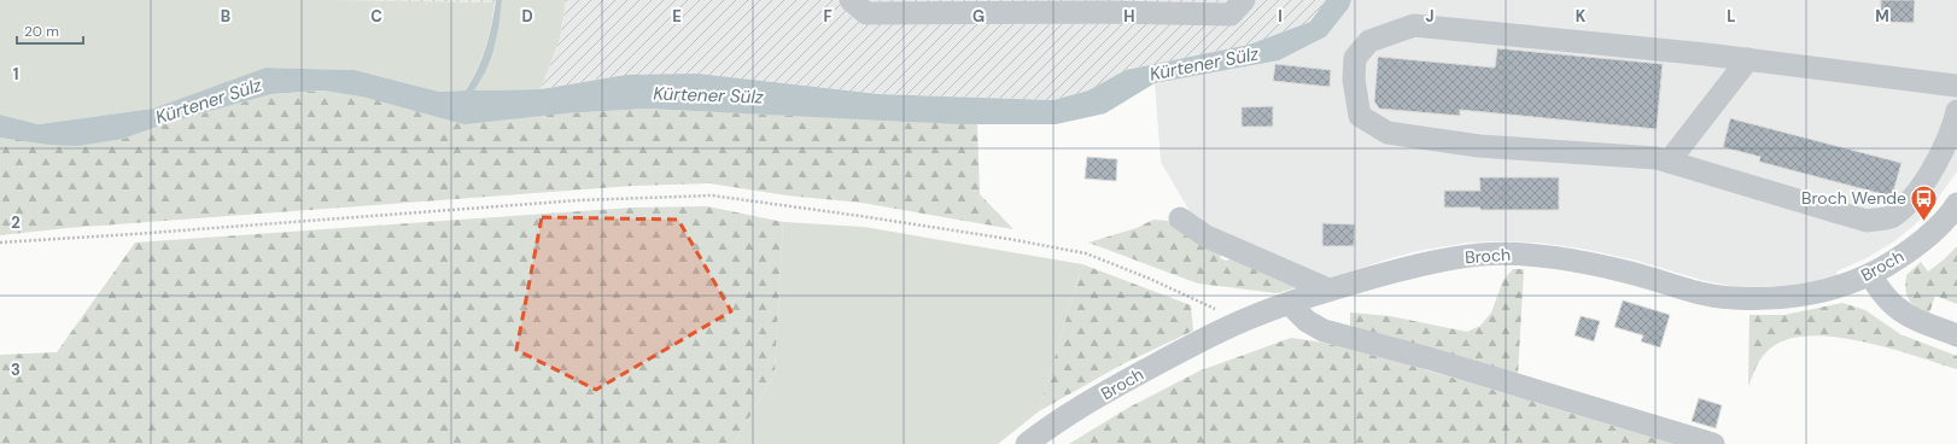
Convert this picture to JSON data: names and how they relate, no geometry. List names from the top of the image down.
{
  "streets": {
    "street": ["Broch"]
  },
  "water": ["Kürtener Sülz"],
  "places": {
    "bus stop": ["Broch Wende"]
  },
  "scale_bar": "20 m",
  "grid": {
    "columns": [
      "B",
      "C",
      "D",
      "E",
      "F",
      "G",
      "H",
      "I",
      "J",
      "K",
      "L",
      "M"
    ],
    "rows": ["1", "2", "3"]
  }
}
